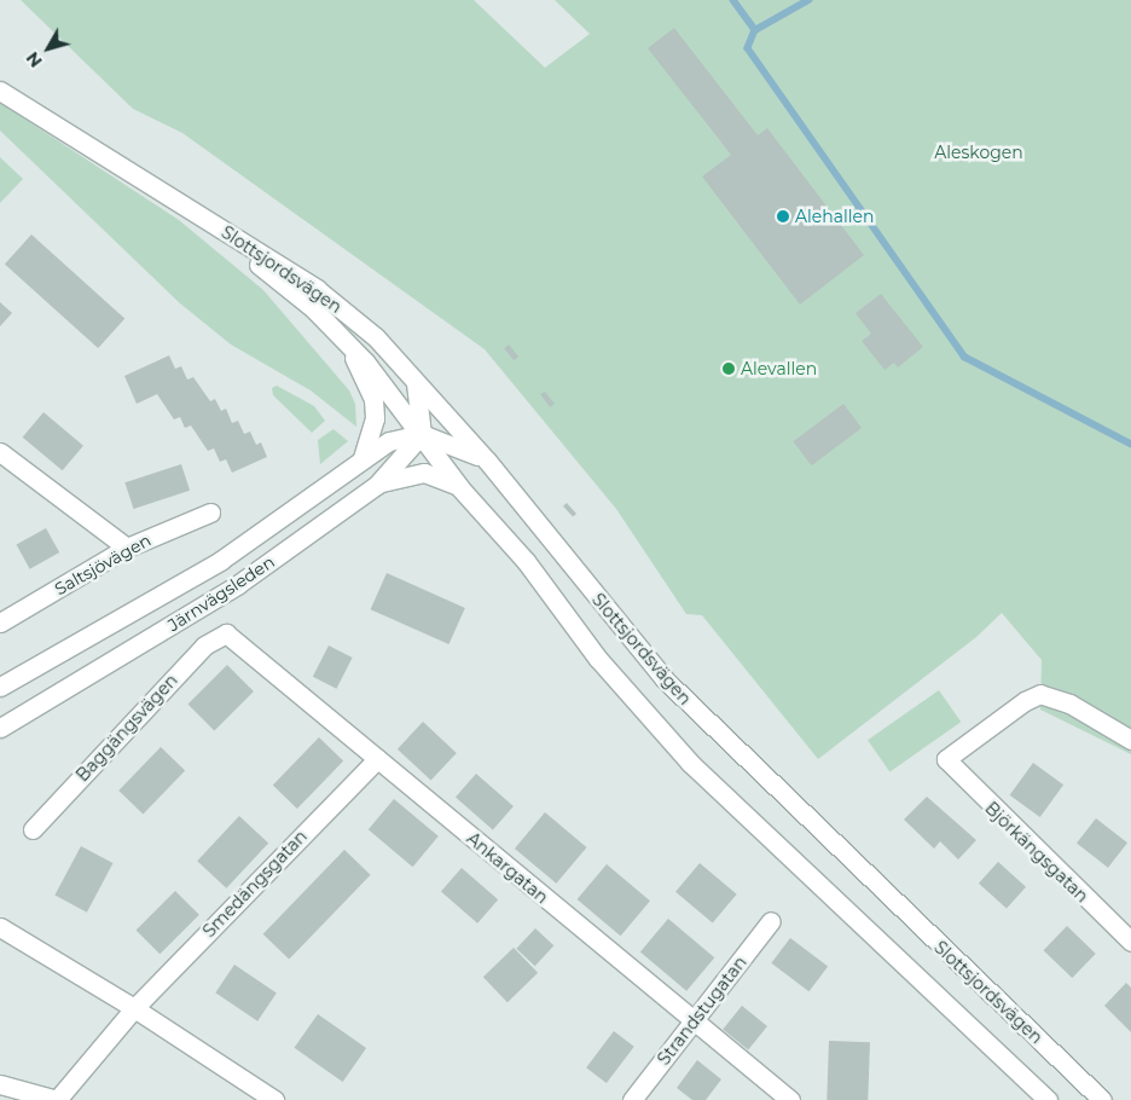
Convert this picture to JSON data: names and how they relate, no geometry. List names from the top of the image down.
{
  "streets": {
    "main road": [
      "Slottsjordsvägen",
      "Saltsjövägen",
      "Järnvägsleden",
      "Baggängsvägen",
      "Björkängsgatan",
      "Ankargatan",
      "Smedängsgatan",
      "Strandstugatan"
    ]
  },
  "crossings": [
    ["Slottsjordsvägen", "Järnvägsleden"],
    ["Baggängsvägen", "Ankargatan"],
    ["Ankargatan", "Smedängsgatan"],
    ["Ankargatan", "Strandstugatan"]
  ],
  "parks": ["Aleskogen"],
  "places": ["Alehallen", "Alevallen"],
  "north": "bottom left"
}
